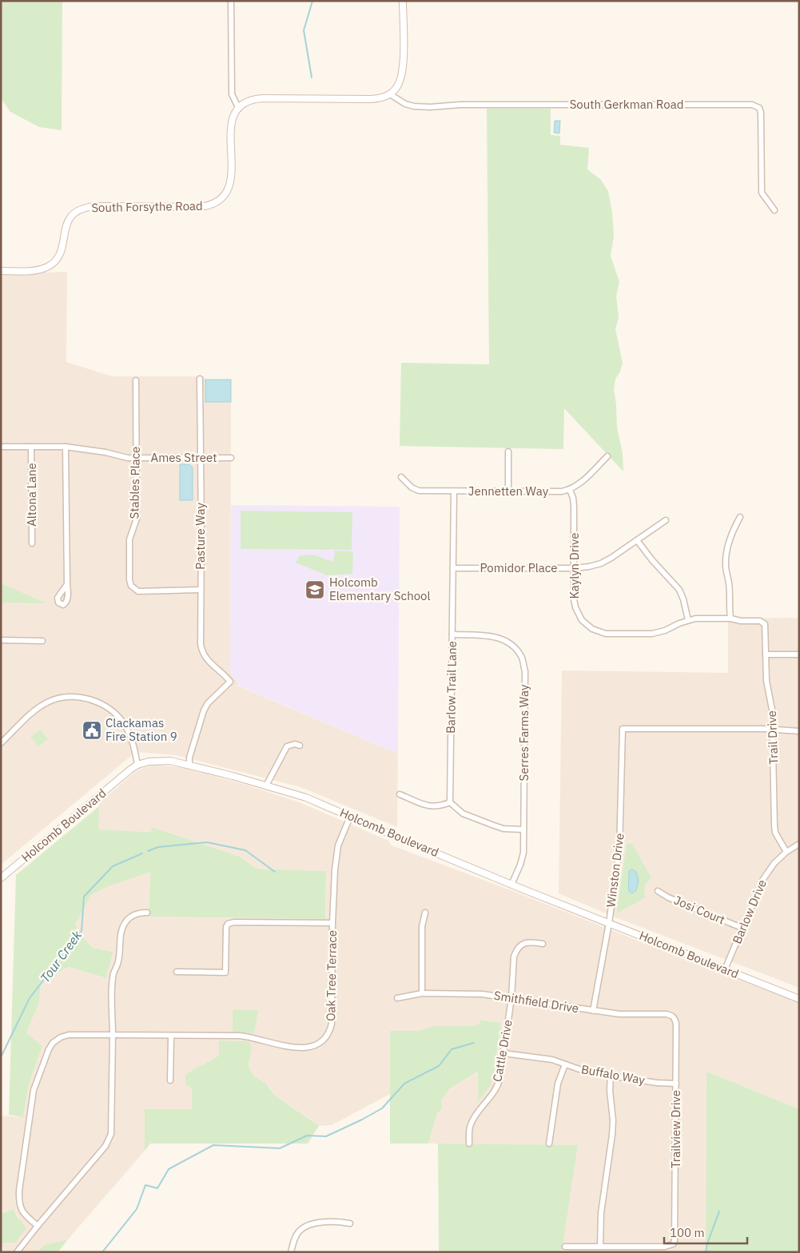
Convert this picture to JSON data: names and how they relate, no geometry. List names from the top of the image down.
{
  "streets": {
    "street": [
      "South Gerkman Road",
      "South Forsythe Road",
      "Ames Street",
      "Stables Place",
      "Jennetten Way",
      "Altona Lane",
      "Pasture Way",
      "Kaylyn Drive",
      "Pomidor Place",
      "Barlow Trail Lane",
      "Serres Farms Way",
      "Trail Drive",
      "Holcomb Boulevard",
      "Winston Drive",
      "Josi Court",
      "Barlow Drive",
      "Oak Tree Terrace",
      "Smithfield Drive",
      "Cattle Drive",
      "Buffalo Way",
      "Trailview Drive"
    ]
  },
  "crossings": [
    ["Ames Street", "Stables Place"],
    ["Ames Street", "Altona Lane"],
    ["Ames Street", "Pasture Way"],
    ["Stables Place", "Pasture Way"],
    ["Jennetten Way", "Kaylyn Drive"],
    ["Jennetten Way", "Barlow Trail Lane"],
    ["Pasture Way", "Holcomb Boulevard"],
    ["Kaylyn Drive", "Pomidor Place"],
    ["Kaylyn Drive", "Trail Drive"],
    ["Pomidor Place", "Barlow Trail Lane"],
    ["Barlow Trail Lane", "Serres Farms Way"],
    ["Serres Farms Way", "Holcomb Boulevard"],
    ["Trail Drive", "Winston Drive"],
    ["Trail Drive", "Barlow Drive"],
    ["Holcomb Boulevard", "Winston Drive"],
    ["Holcomb Boulevard", "Barlow Drive"],
    ["Holcomb Boulevard", "Oak Tree Terrace"],
    ["Winston Drive", "Smithfield Drive"],
    ["Josi Court", "Barlow Drive"],
    ["Smithfield Drive", "Cattle Drive"],
    ["Smithfield Drive", "Trailview Drive"],
    ["Cattle Drive", "Buffalo Way"],
    ["Buffalo Way", "Trailview Drive"]
  ],
  "water": ["Tour Creek"],
  "places": {
    "school or university": ["Holcomb Elementary School"],
    "public building": ["Clackamas Fire Station 9"]
  },
  "scale_bar": "100 m"
}
